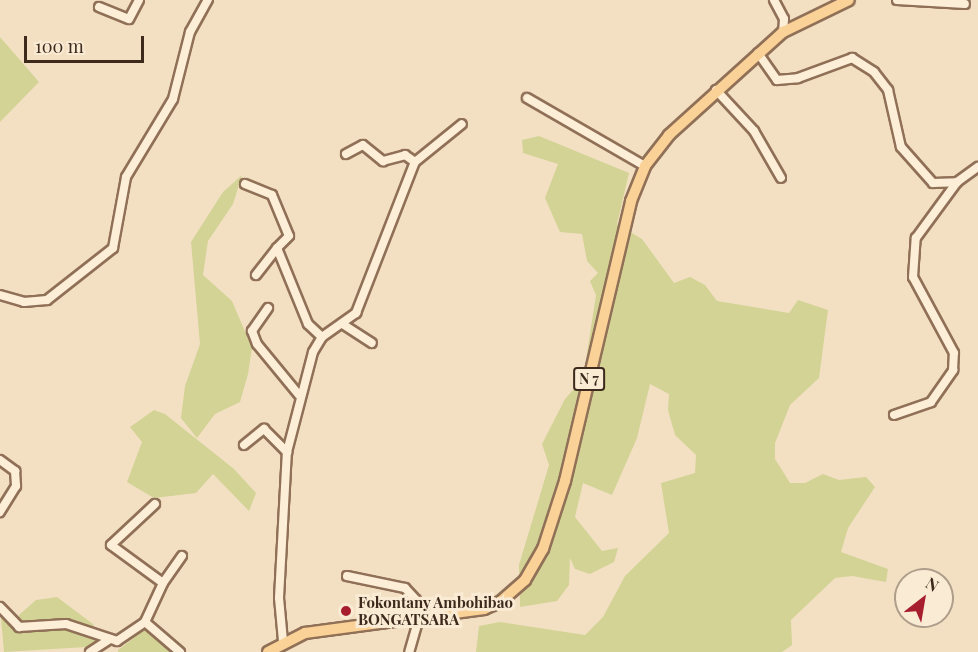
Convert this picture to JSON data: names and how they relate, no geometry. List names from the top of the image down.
{
  "streets": {
    "main road": ["N 7"]
  },
  "places": ["Fokontany Ambohibao BONGATSARA"],
  "scale_bar": "100 m",
  "north": "top right"
}
